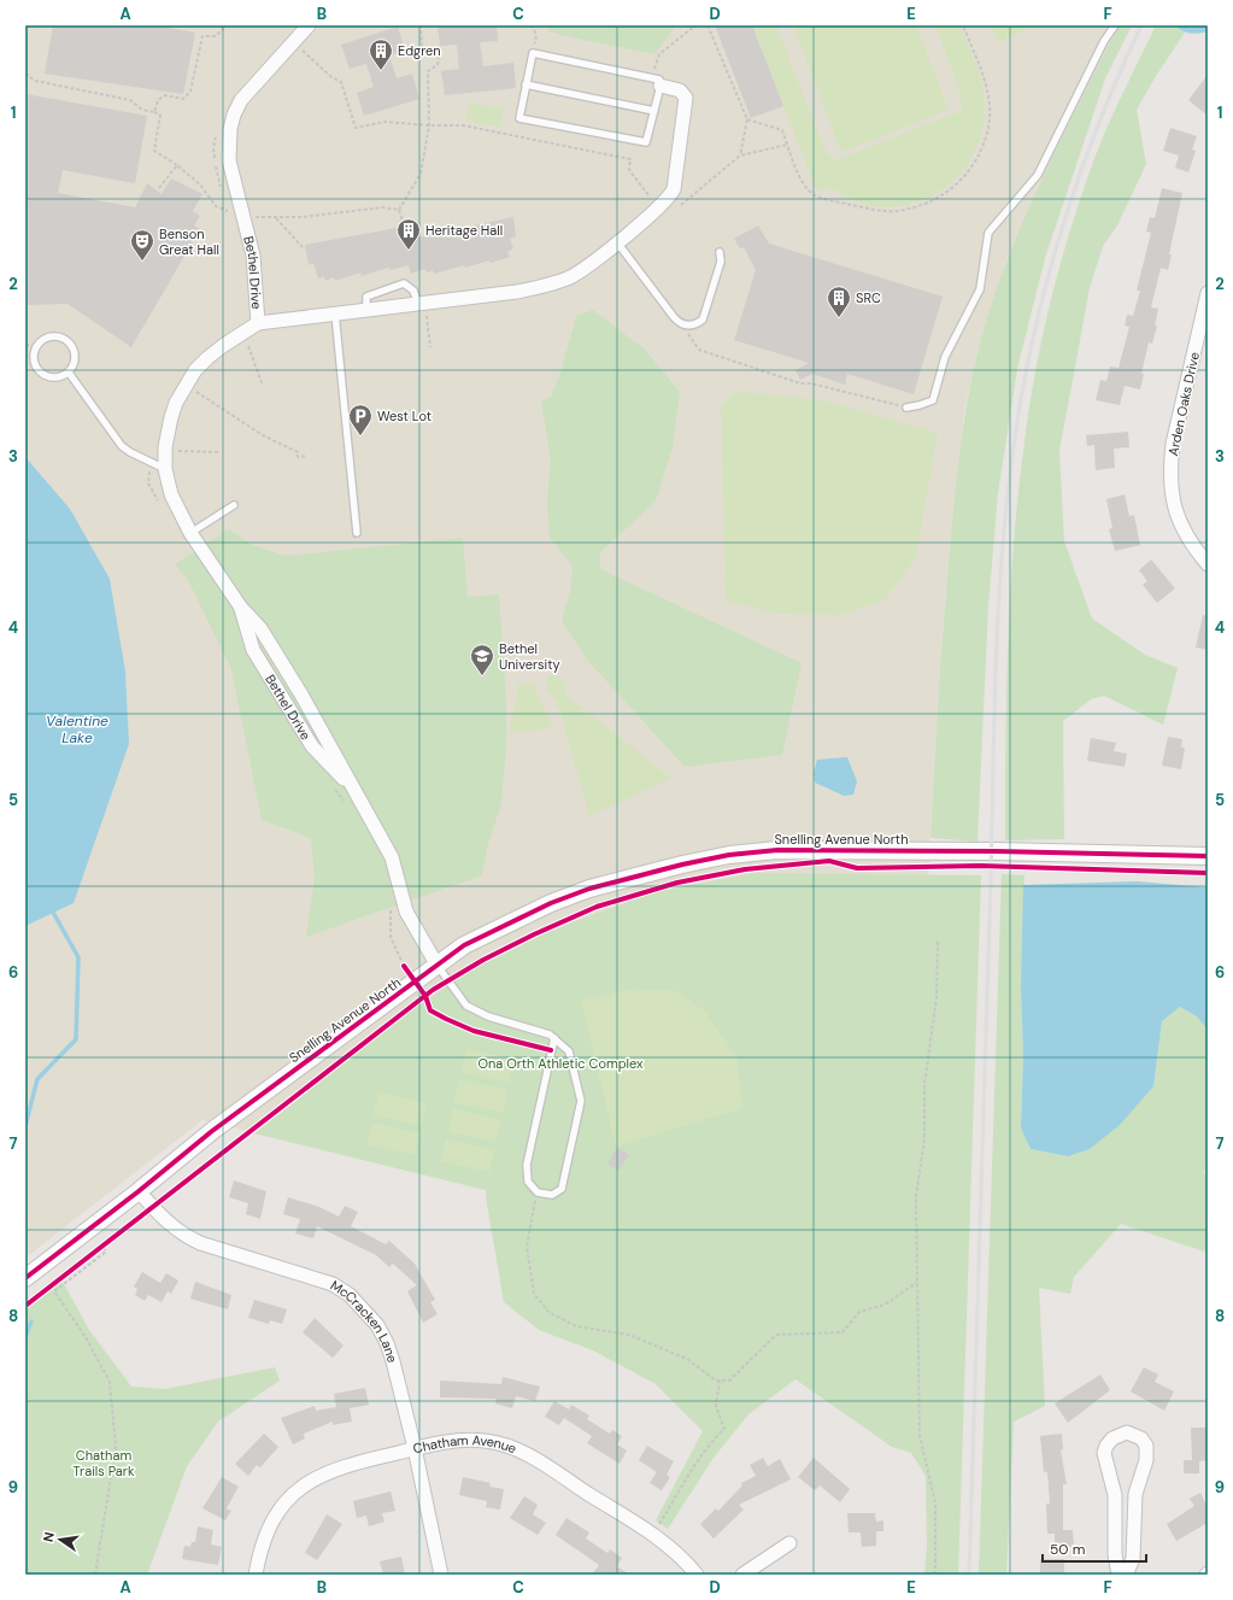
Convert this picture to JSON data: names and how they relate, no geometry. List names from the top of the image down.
{
  "streets": {
    "street": [
      "Bethel Drive",
      "Arden Oaks Drive",
      "Snelling Avenue North",
      "McCracken Lane",
      "Chatham Avenue"
    ]
  },
  "crossings": [
    ["Bethel Drive", "Snelling Avenue North"],
    ["Snelling Avenue North", "McCracken Lane"],
    ["McCracken Lane", "Chatham Avenue"]
  ],
  "water": ["Valentine Lake"],
  "parks": ["Ona Orth Athletic Complex", "Chatham Trails Park"],
  "places": {
    "building": ["Edgren", "Heritage Hall", "SRC"],
    "theatre": ["Benson Great Hall"],
    "parking": ["West Lot"],
    "school or university": ["Bethel University"]
  },
  "scale_bar": "50 m",
  "north": "left",
  "grid": {
    "columns": [
      "A",
      "B",
      "C",
      "D",
      "E",
      "F"
    ],
    "rows": [
      "1",
      "2",
      "3",
      "4",
      "5",
      "6",
      "7",
      "8",
      "9"
    ]
  }
}
